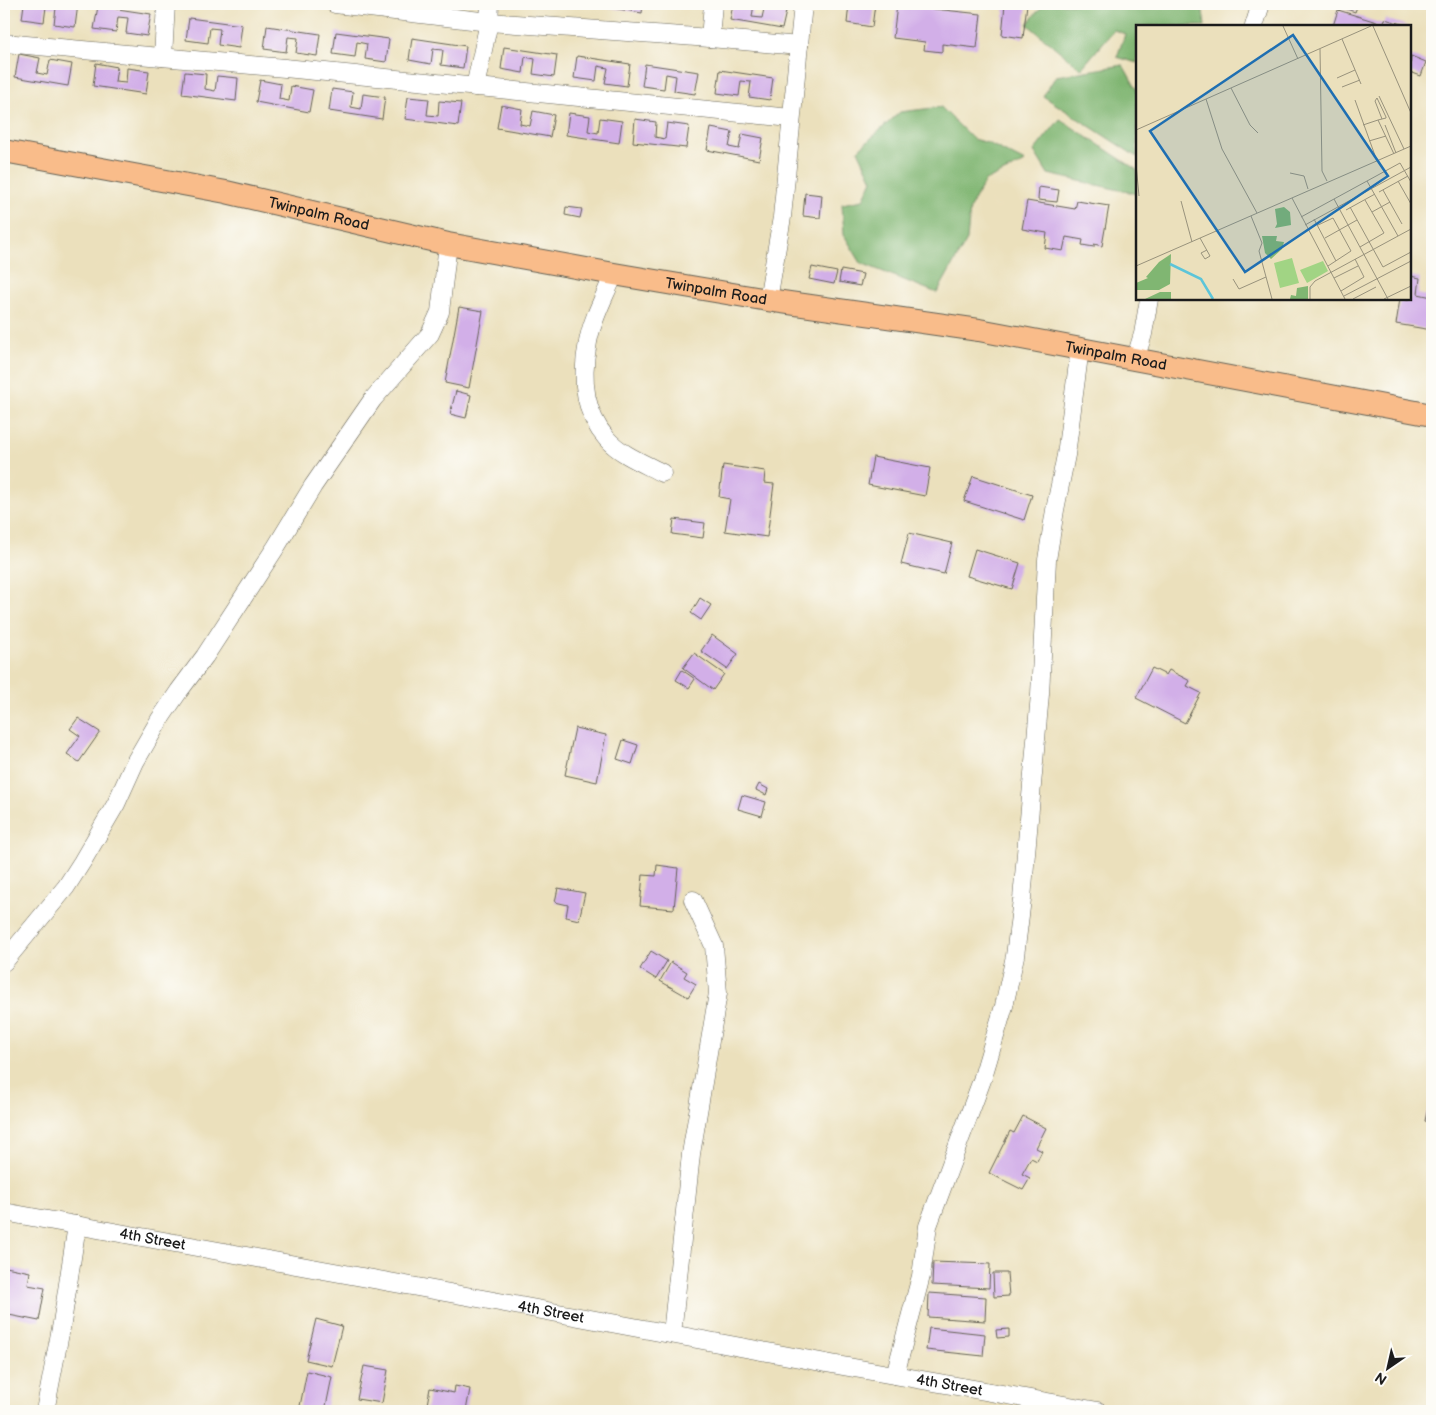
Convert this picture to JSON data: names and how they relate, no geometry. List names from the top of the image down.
{
  "streets": {
    "main road": ["Twinpalm Road"],
    "street": ["4th Street"]
  },
  "north": "bottom left"
}
